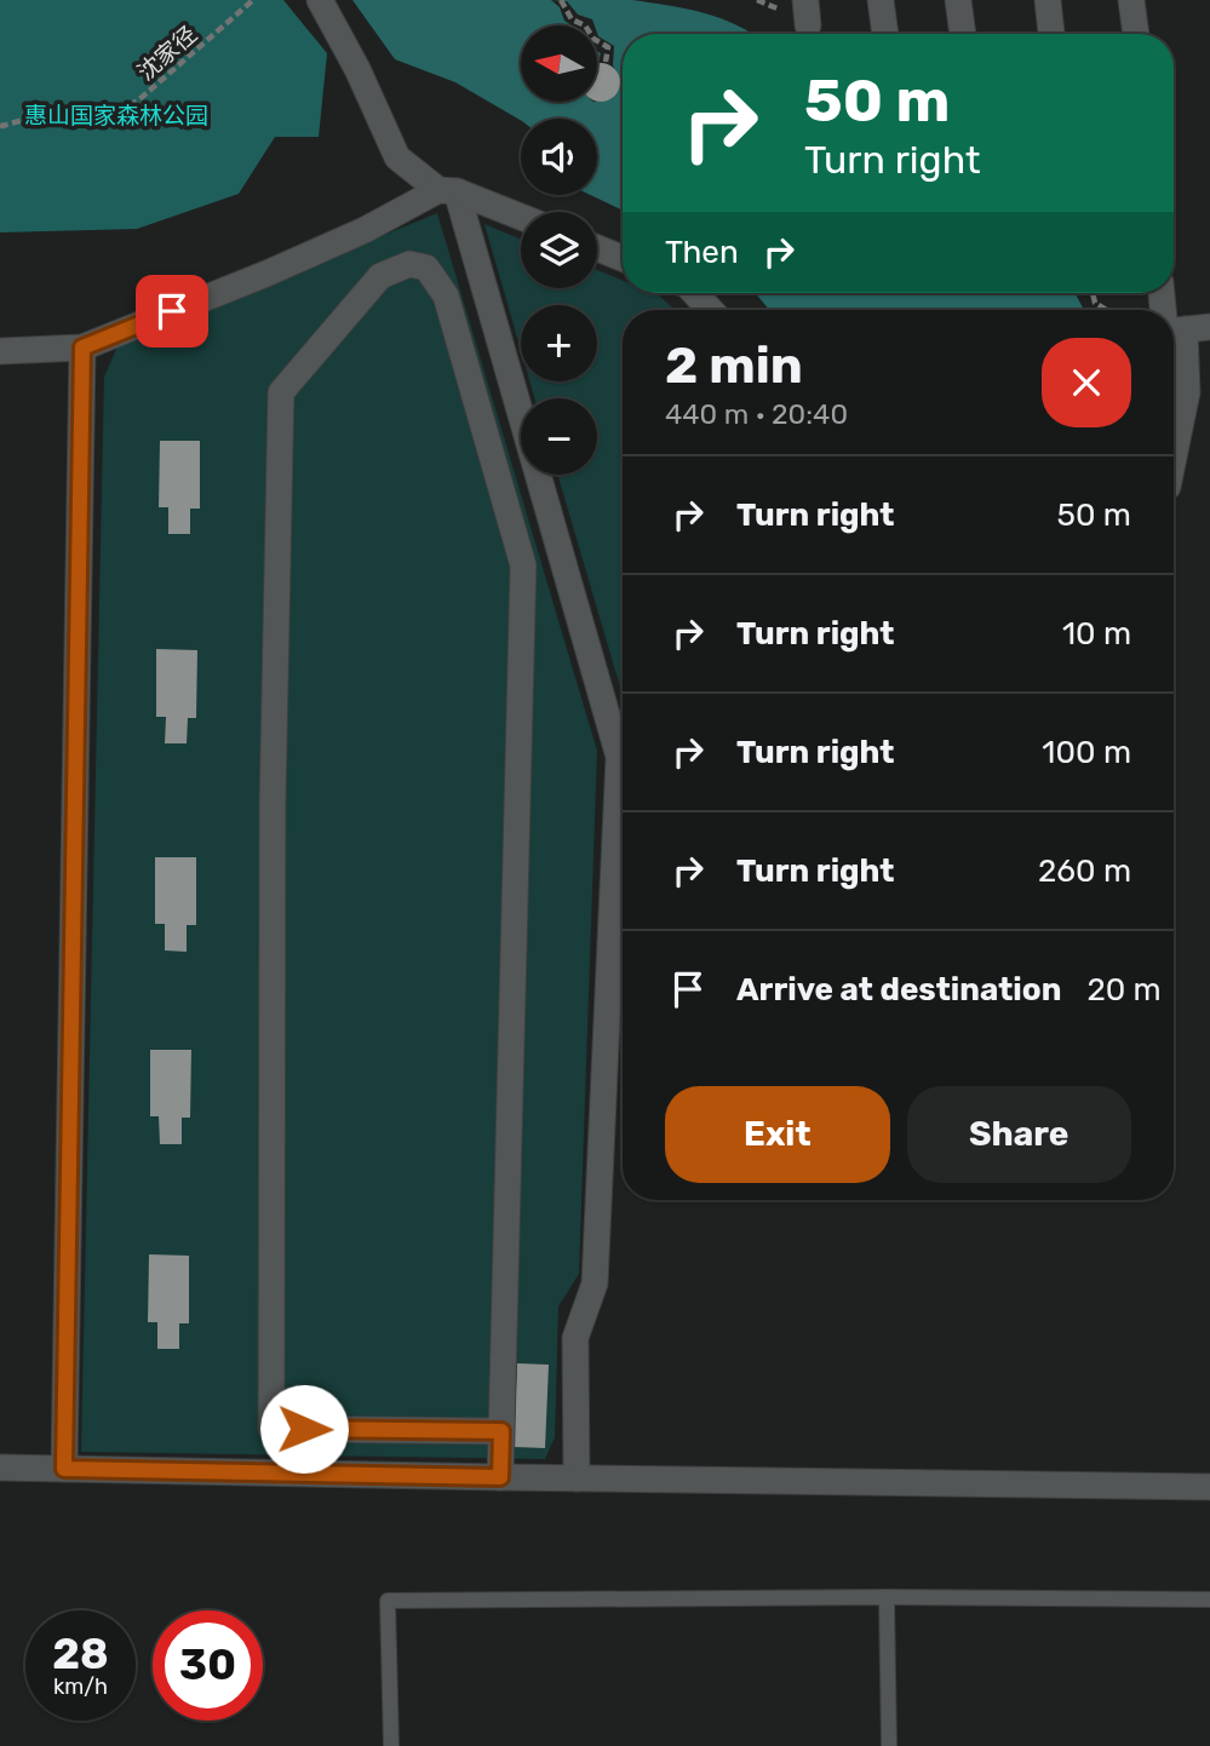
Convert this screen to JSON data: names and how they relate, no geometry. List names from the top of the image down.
{
  "streets": {
    "path": ["沈家径"]
  },
  "parks": ["惠山国家森林公园"],
  "north": "left",
  "page": {
    "map_buttons": ["+", "−"],
    "turn": ["50 m", "Turn right"],
    "then": "Then",
    "heading": ["2 min", "440 m · 20:40"],
    "list": [
      {
        "name": "Turn right",
        "value": "50 m"
      },
      {
        "name": "Turn right",
        "value": "10 m"
      },
      {
        "name": "Turn right",
        "value": "100 m"
      },
      {
        "name": "Turn right",
        "value": "260 m"
      },
      {
        "name": "Arrive at destination",
        "value": "20 m"
      }
    ],
    "buttons": ["Exit", "Share"],
    "speed": "28 km/h",
    "limit": "30"
  }
}
